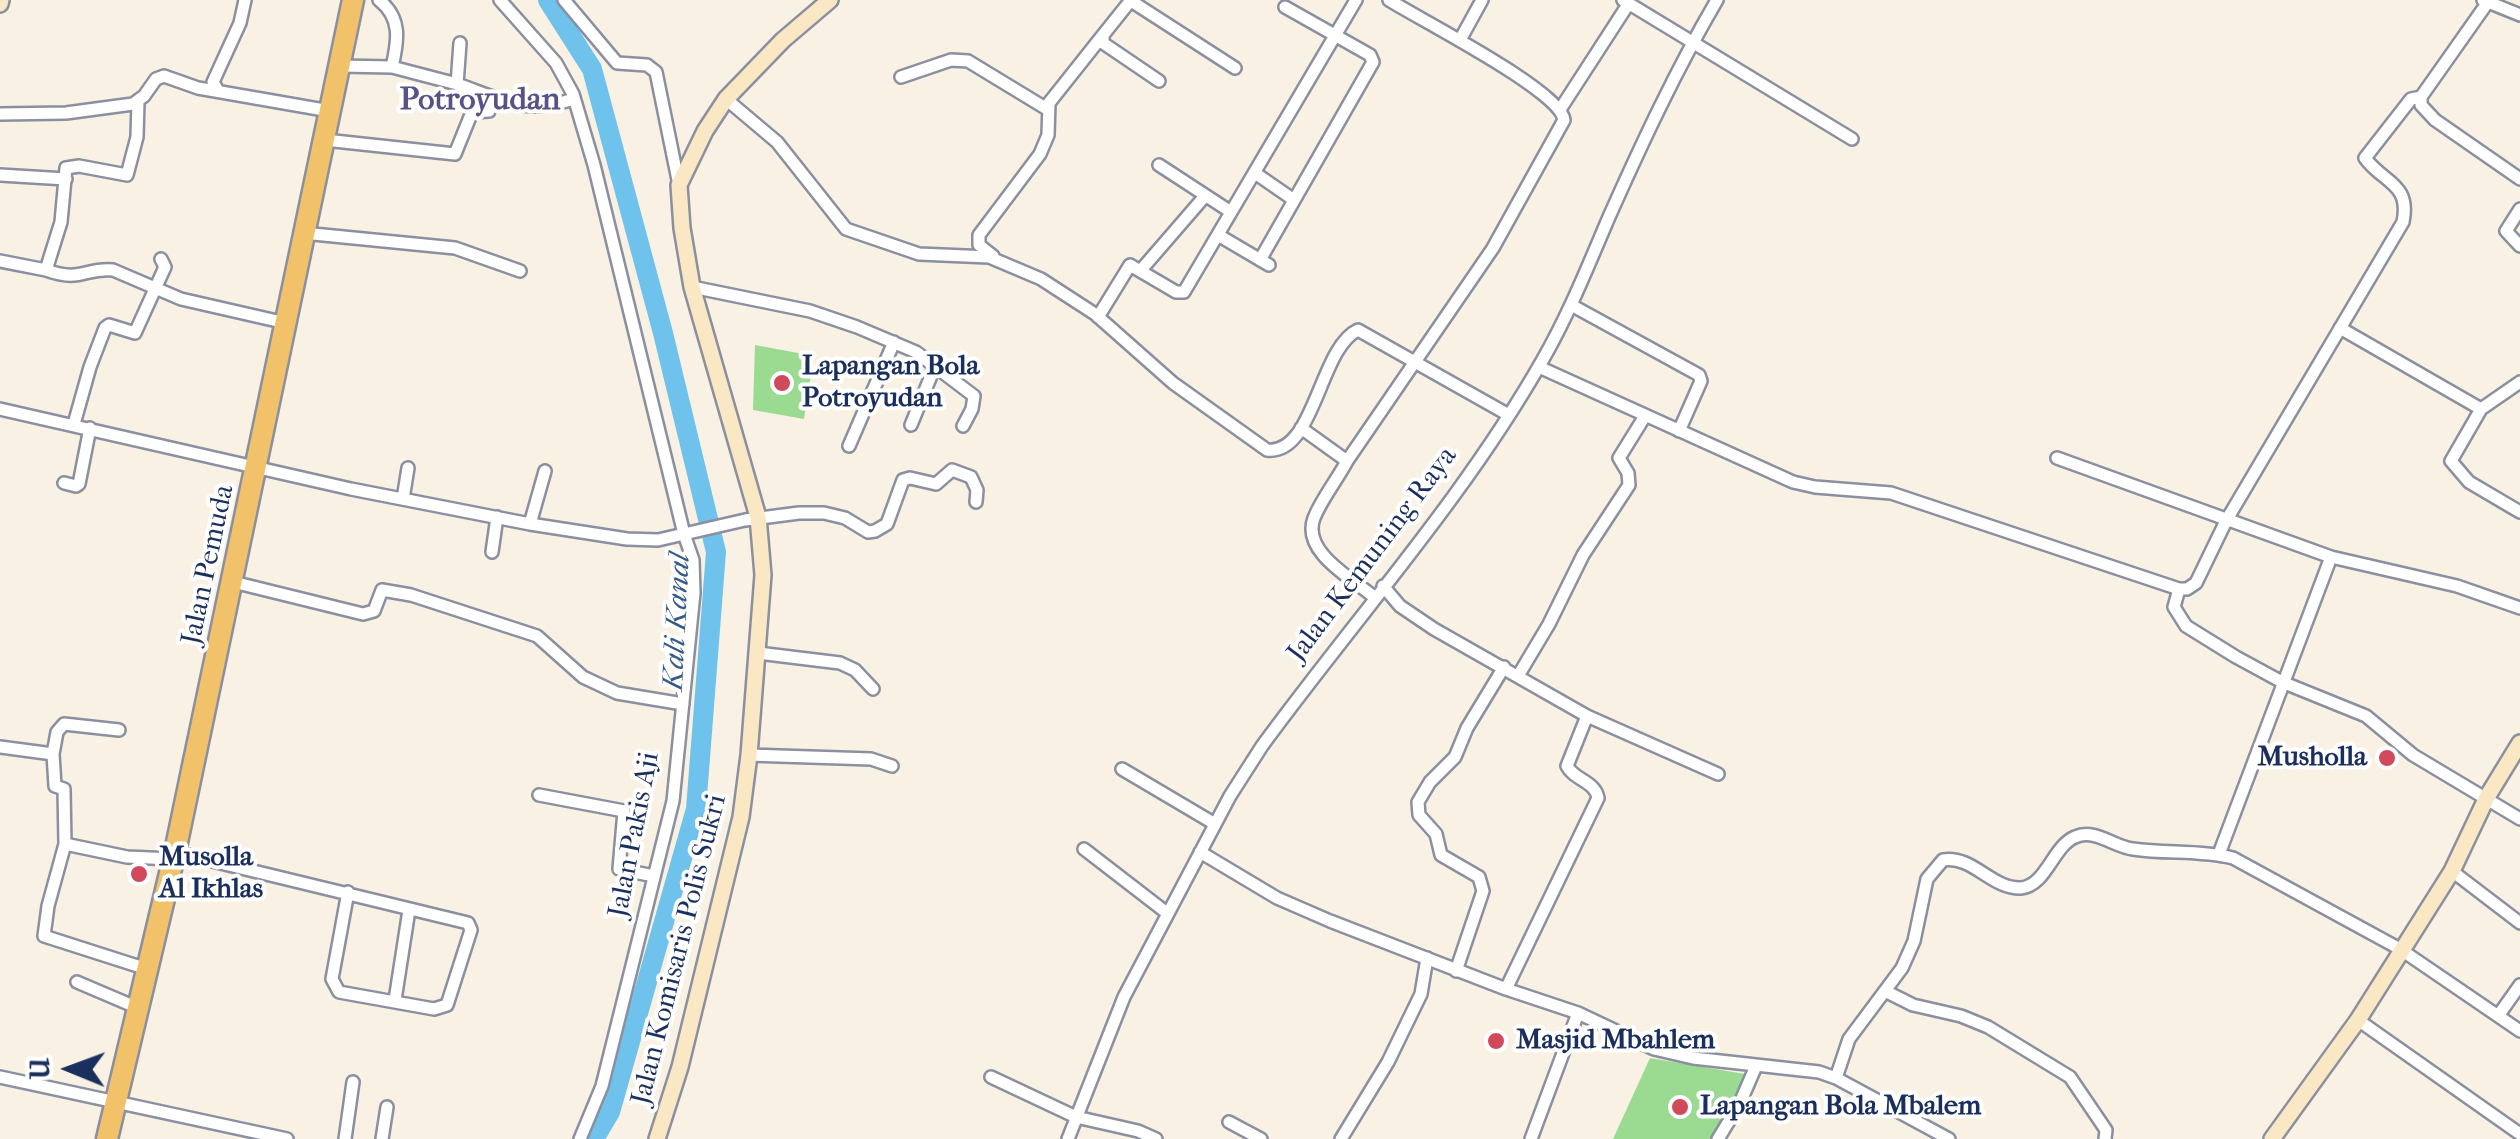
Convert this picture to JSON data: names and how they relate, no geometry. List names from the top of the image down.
{
  "streets": {
    "highway": ["Jalan Pemuda"],
    "main road": ["Jalan Komisaris Polis Sukri"],
    "street": ["Jalan Kemuning Raya", "Jalan Pakis Aji"]
  },
  "districts": ["Potroyudan"],
  "water": ["Kali Kanal"],
  "places": [
    "Lapangan Bola Potroyudan",
    "Musholla",
    "Musolla Al Ikhlas",
    "Masjid Mbahlem",
    "Lapangan Bola Mbalem"
  ],
  "north": "left"
}
